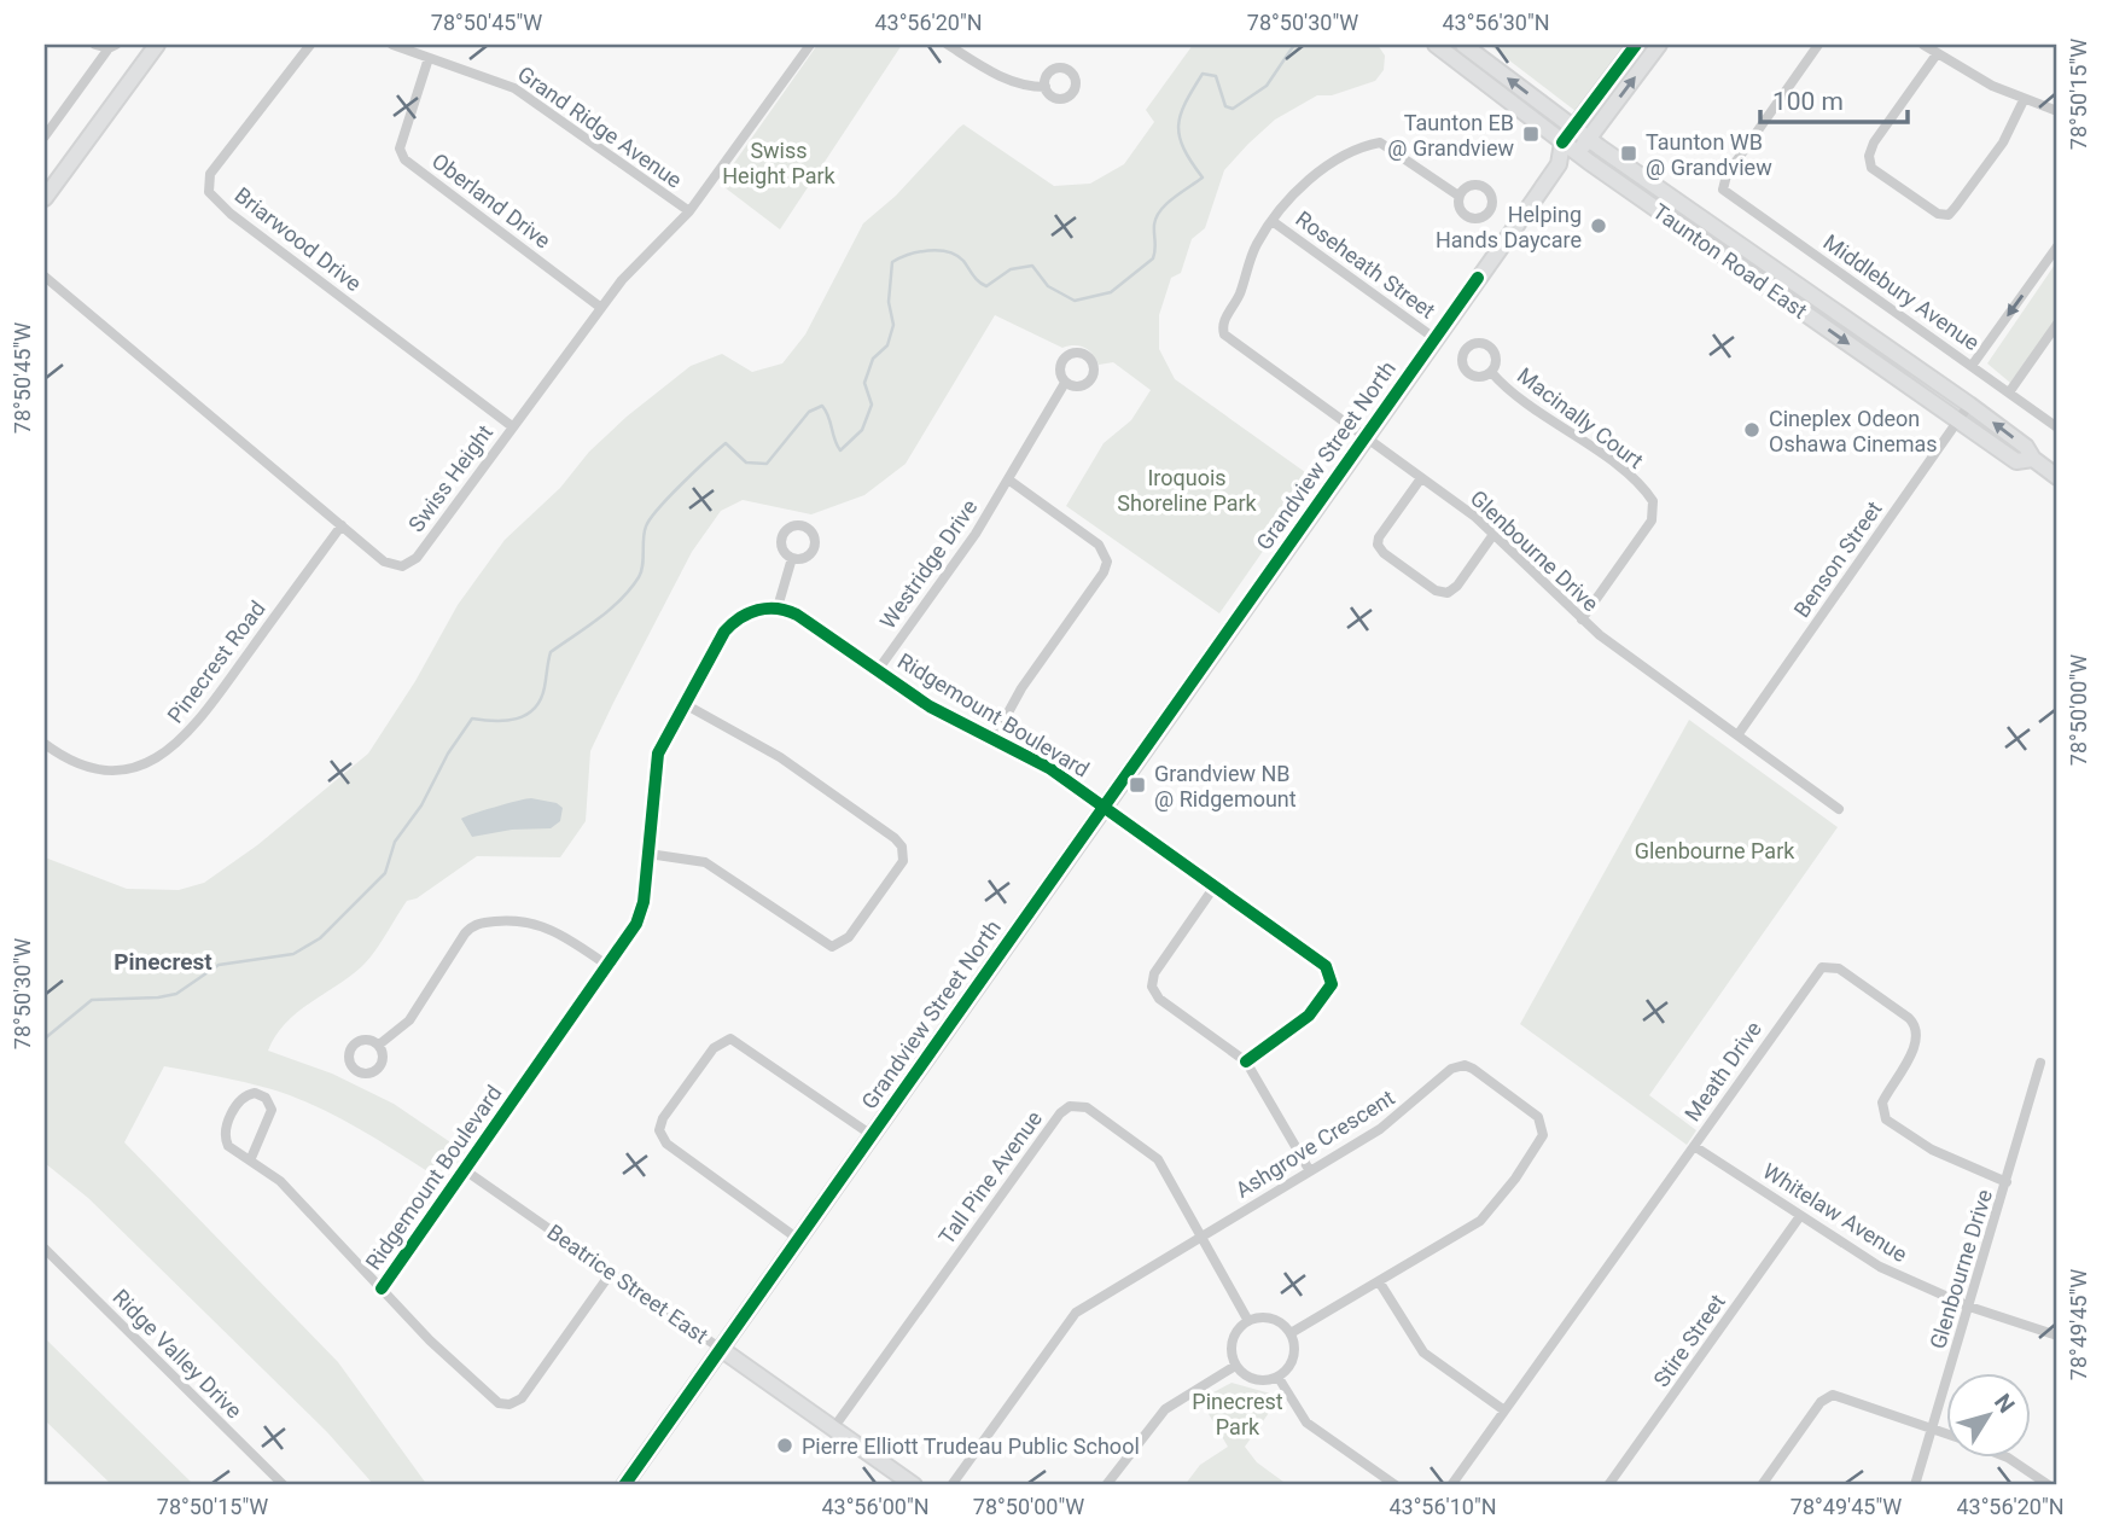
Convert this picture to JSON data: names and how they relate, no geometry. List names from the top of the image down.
{
  "streets": {
    "street": [
      "Grand Ridge Avenue",
      "Oberland Drive",
      "Briarwood Drive",
      "Taunton Road East",
      "Roseheath Street",
      "Middlebury Avenue",
      "Macinally Court",
      "Grandview Street North",
      "Swiss Height",
      "Glenbourne Drive",
      "Benson Street",
      "Westridge Drive",
      "Pinecrest Road",
      "Ridgemount Boulevard",
      "Meath Drive",
      "Ashgrove Crescent",
      "Tall Pine Avenue",
      "Whitelaw Avenue",
      "Beatrice Street East",
      "Stire Street",
      "Ridge Valley Drive"
    ]
  },
  "crossings": [
    ["Grand Ridge Avenue", "Oberland Drive"],
    ["Grand Ridge Avenue", "Swiss Height"],
    ["Oberland Drive", "Swiss Height"],
    ["Briarwood Drive", "Swiss Height"],
    ["Taunton Road East", "Grandview Street North"],
    ["Taunton Road East", "Benson Street"],
    ["Roseheath Street", "Grandview Street North"],
    ["Roseheath Street", "Glenbourne Drive"],
    ["Macinally Court", "Glenbourne Drive"],
    ["Grandview Street North", "Glenbourne Drive"],
    ["Grandview Street North", "Ridgemount Boulevard"],
    ["Grandview Street North", "Beatrice Street East"],
    ["Swiss Height", "Pinecrest Road"],
    ["Glenbourne Drive", "Benson Street"],
    ["Glenbourne Drive", "Meath Drive"],
    ["Glenbourne Drive", "Whitelaw Avenue"],
    ["Westridge Drive", "Ridgemount Boulevard"],
    ["Ridgemount Boulevard", "Beatrice Street East"],
    ["Meath Drive", "Whitelaw Avenue"],
    ["Ashgrove Crescent", "Tall Pine Avenue"],
    ["Tall Pine Avenue", "Beatrice Street East"],
    ["Whitelaw Avenue", "Stire Street"]
  ],
  "districts": ["Pinecrest"],
  "parks": [
    "Swiss Height Park",
    "Iroquois Shoreline Park",
    "Glenbourne Park",
    "Pinecrest Park"
  ],
  "places": {
    "transit": ["Taunton EB @ Grandview", "Taunton WB @ Grandview", "Grandview NB @ Ridgemount"],
    "other": ["Helping Hands Daycare", "Cineplex Odeon Oshawa Cinemas", "Pierre Elliott Trudeau Public School"]
  },
  "scale_bar": "100 m",
  "north": "top right",
  "coordinates": [
    "78°50'45\"W",
    "43°56'20\"N",
    "78°50'30\"W",
    "43°56'30\"N",
    "78°50'15\"W",
    "78°50'00\"W",
    "78°49'45\"W",
    "43°56'00\"N",
    "43°56'10\"N"
  ]
}
